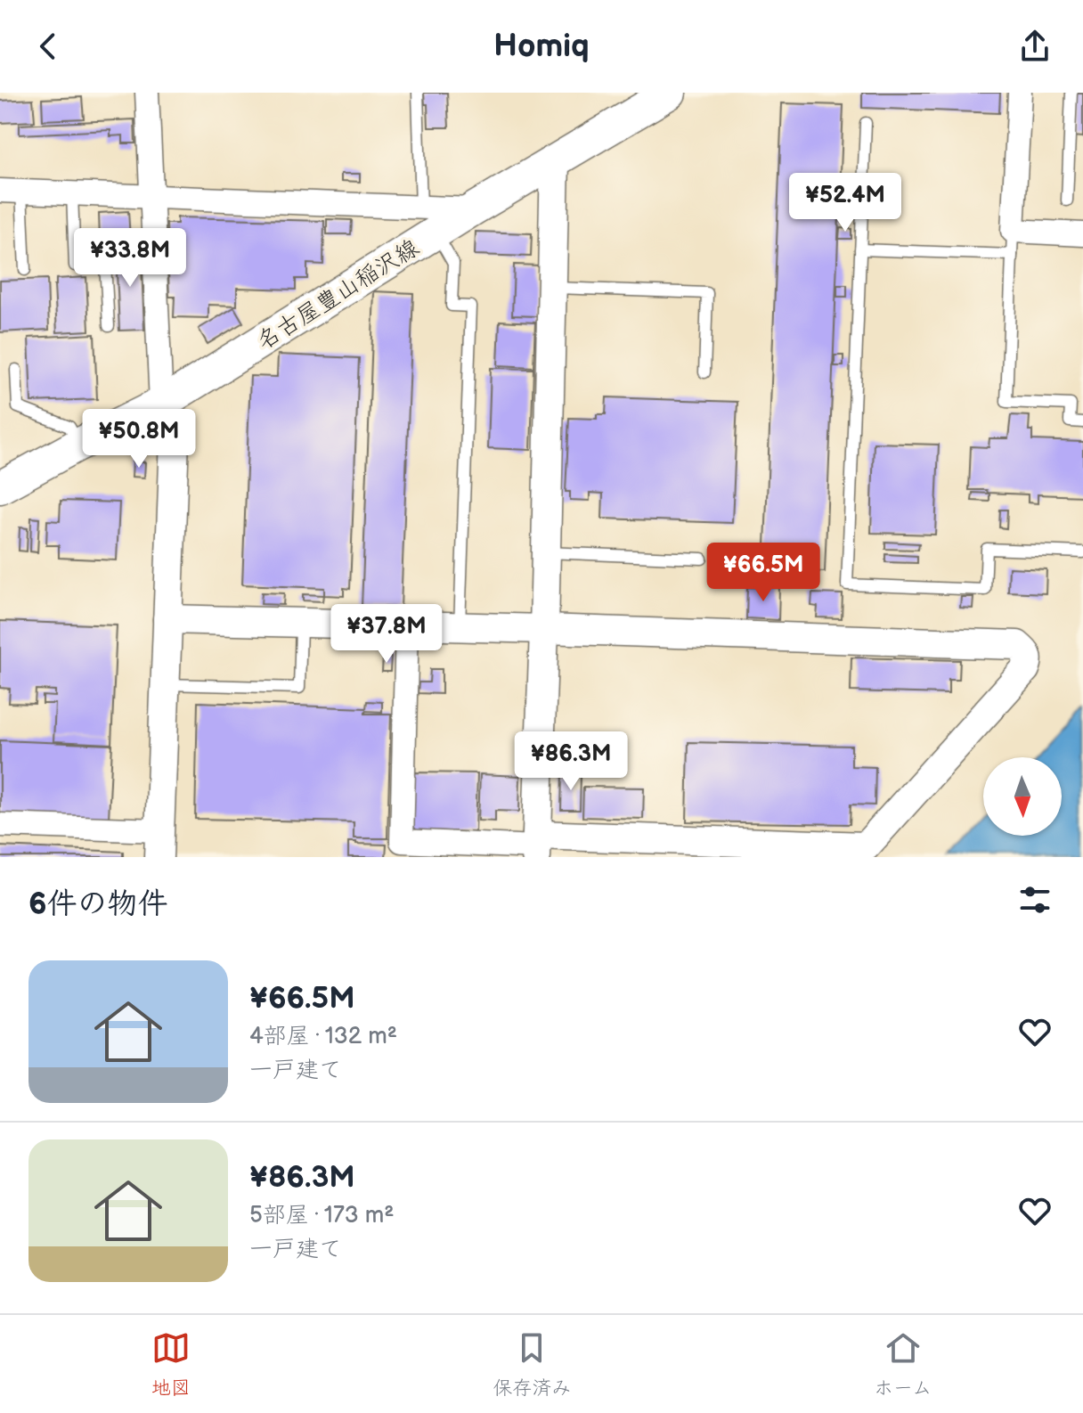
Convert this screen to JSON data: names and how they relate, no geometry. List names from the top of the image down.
{
  "streets": {
    "main road": ["名古屋豊山稲沢線"]
  },
  "north": "bottom",
  "page": {
    "header": "Homiq",
    "price": [
      "¥52.4M",
      "¥33.8M",
      "¥50.8M",
      "¥66.5M",
      "¥37.8M",
      "¥86.3M"
    ],
    "heading": "6件の物件",
    "list": [
      {
        "name": "¥66.5M",
        "note": "4部屋 · 132 m² · 一戸建て"
      },
      {
        "name": "¥86.3M",
        "note": "5部屋 · 173 m² · 一戸建て"
      }
    ],
    "tabs": ["地図", "保存済み", "ホーム"]
  }
}
